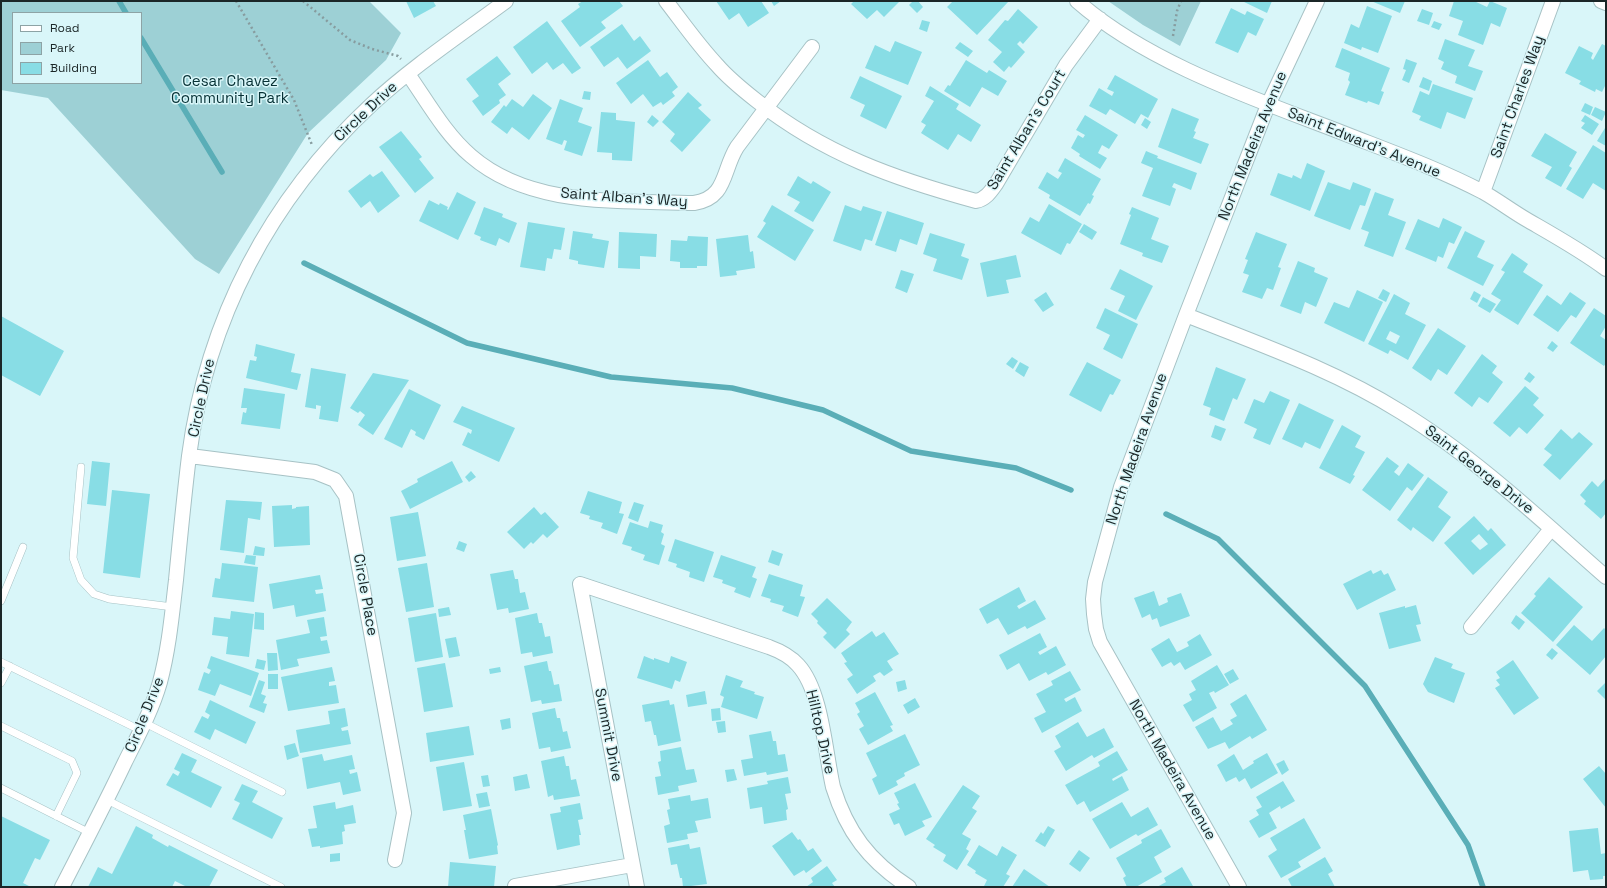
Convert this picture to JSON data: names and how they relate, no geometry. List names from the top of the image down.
{
  "streets": {
    "street": [
      "Saint Charles Way",
      "Circle Drive",
      "Saint Alban's Court",
      "Saint Edward's Avenue",
      "North Madeira Avenue",
      "Saint Alban's Way",
      "Saint George Drive",
      "Circle Place",
      "Hilltop Drive",
      "Summit Drive"
    ]
  },
  "crossings": [
    ["Saint Charles Way", "Saint Edward's Avenue"],
    ["Circle Drive", "Saint Alban's Way"],
    ["Circle Drive", "Circle Place"],
    ["Saint Alban's Court", "Saint Edward's Avenue"],
    ["Saint Alban's Court", "Saint Alban's Way"],
    ["Saint Edward's Avenue", "North Madeira Avenue"],
    ["North Madeira Avenue", "Saint George Drive"],
    ["Hilltop Drive", "Summit Drive"]
  ],
  "parks": ["Cesar Chavez Community Park"],
  "legend": ["Road", "Park", "Building"]
}
